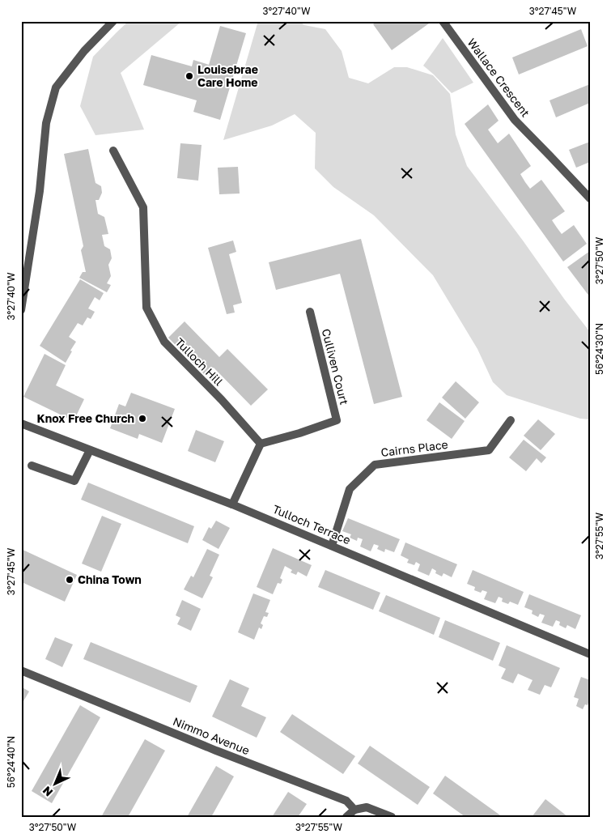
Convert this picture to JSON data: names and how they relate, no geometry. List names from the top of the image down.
{
  "streets": {
    "street": [
      "Wallace Crescent",
      "Tulloch Hill",
      "Culliven Court",
      "Cairns Place",
      "Tulloch Terrace",
      "Nimmo Avenue"
    ]
  },
  "crossings": [
    ["Tulloch Hill", "Culliven Court"],
    ["Cairns Place", "Tulloch Terrace"]
  ],
  "places": ["Louisebrae Care Home", "Knox Free Church", "China Town"],
  "north": "bottom left",
  "coordinates": [
    "3°27'40\"W",
    "3°27'45\"W",
    "3°27'50\"W",
    "56°24'30\"N",
    "3°27'55\"W",
    "56°24'40\"N"
  ]
}
